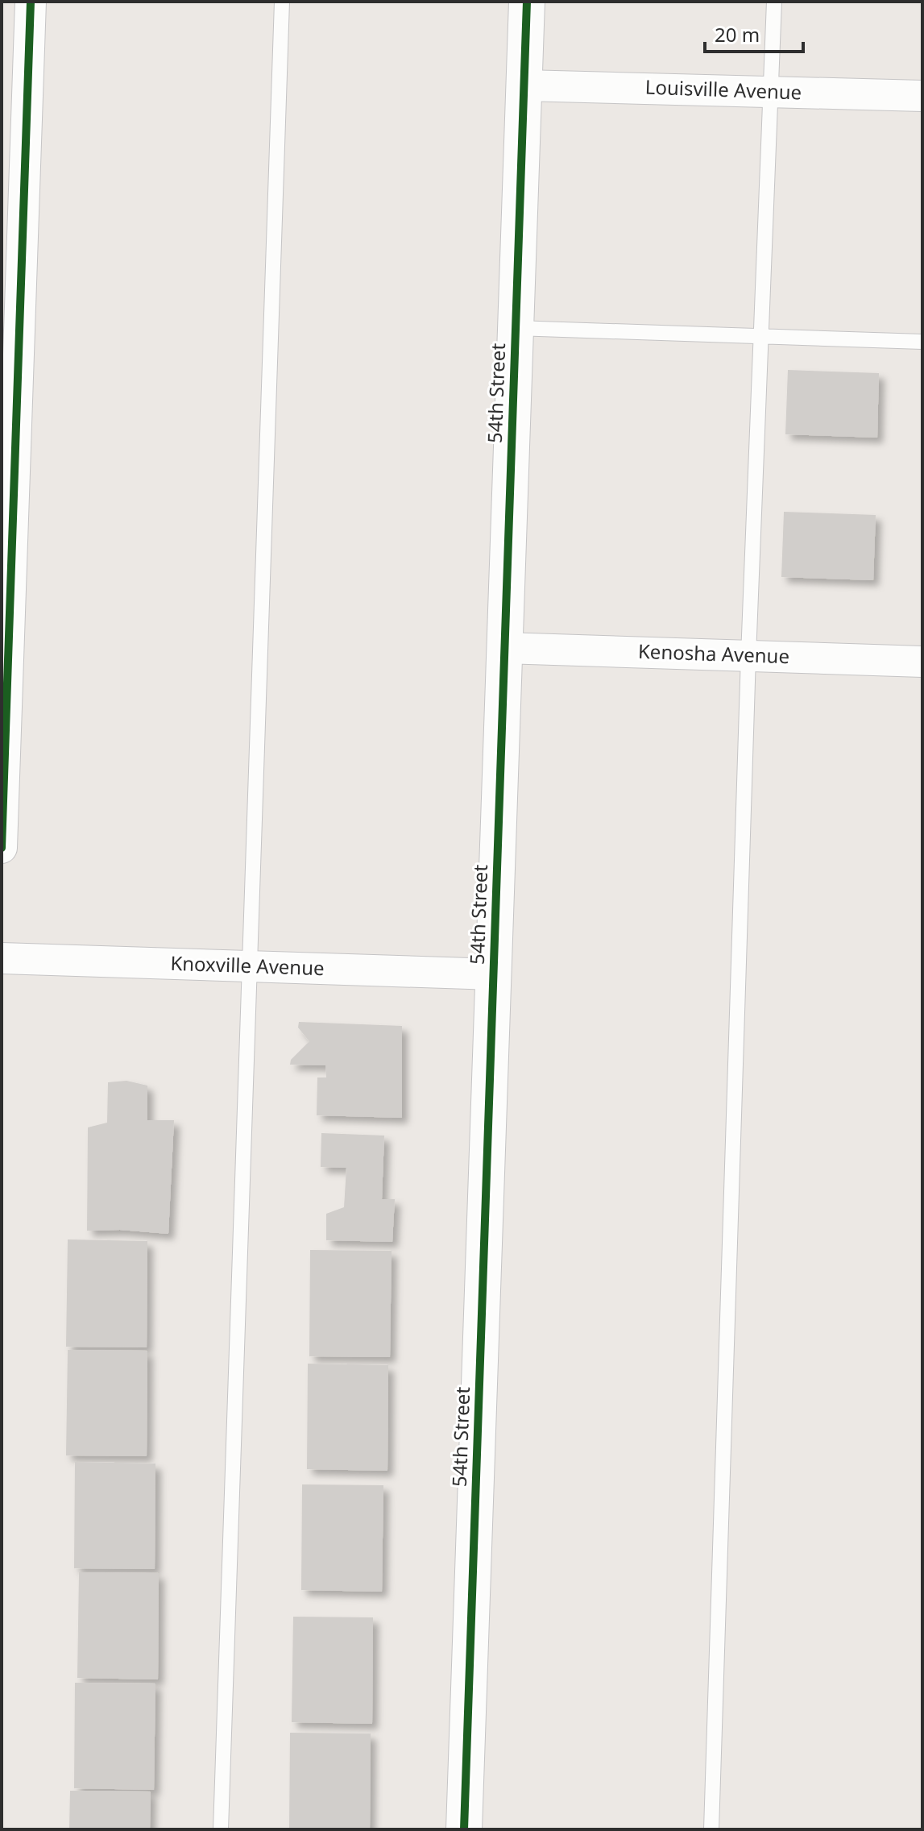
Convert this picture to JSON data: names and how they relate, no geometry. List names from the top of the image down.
{
  "streets": {
    "street": [
      "Louisville Avenue",
      "54th Street",
      "Kenosha Avenue",
      "Knoxville Avenue"
    ]
  },
  "crossings": [
    ["Louisville Avenue", "54th Street"],
    ["54th Street", "Kenosha Avenue"],
    ["54th Street", "Knoxville Avenue"]
  ],
  "scale_bar": "20 m"
}
